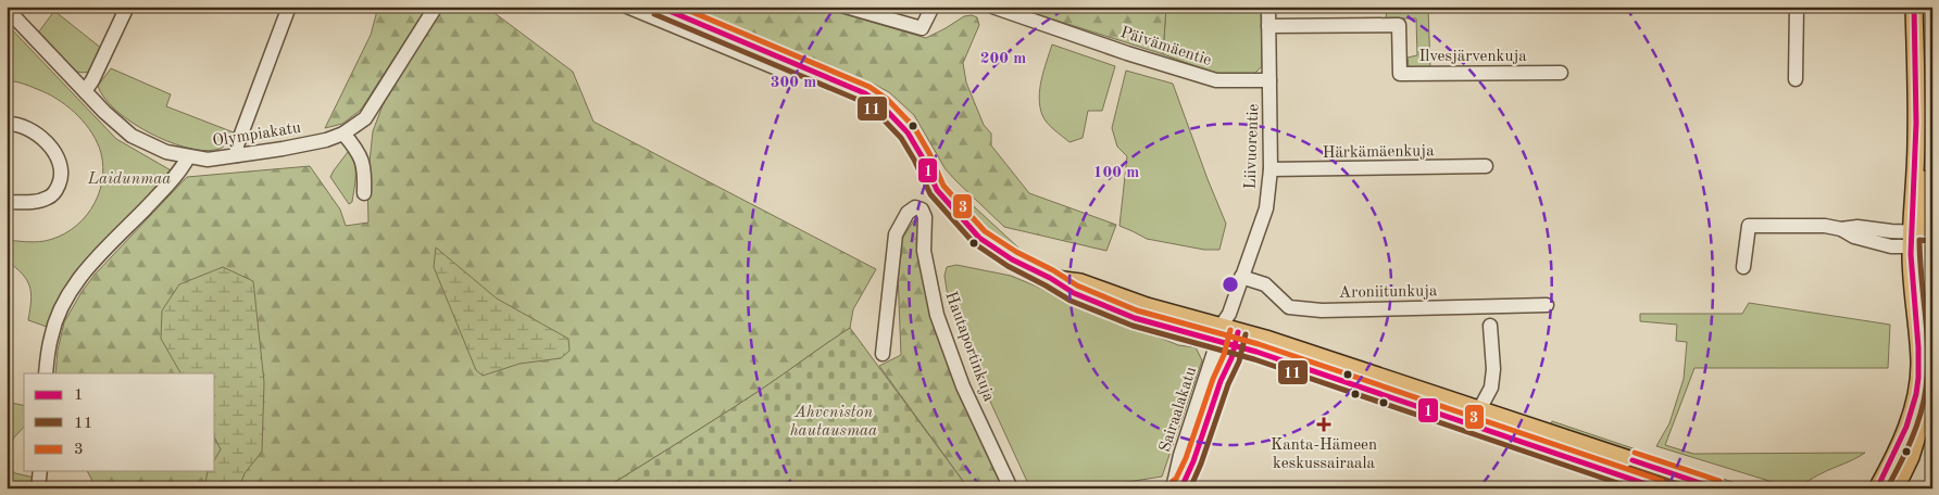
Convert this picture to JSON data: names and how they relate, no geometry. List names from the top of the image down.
{
  "streets": {
    "street": [
      "Päivämäentie",
      "Ilvesjärvenkuja",
      "Olympiakatu",
      "Liivuorentie",
      "Härkämäenkuja",
      "Aroniitunkuja",
      "Hautaportinkuja",
      "Sairaalakatu"
    ]
  },
  "crossings": [
    ["Päivämäentie", "Liivuorentie"],
    ["Ilvesjärvenkuja", "Liivuorentie"],
    ["Liivuorentie", "Härkämäenkuja"],
    ["Liivuorentie", "Aroniitunkuja"],
    ["Liivuorentie", "Sairaalakatu"]
  ],
  "parks": ["Laidunmaa", "Ahveniston hautausmaa"],
  "places": {
    "health": ["Kanta-Hämeen keskussairaala"]
  },
  "lines": ["transit line 1", "transit line 3", "transit line 11"],
  "legend": ["1", "11", "3"],
  "rings": ["200 m", "300 m", "100 m"]
}
